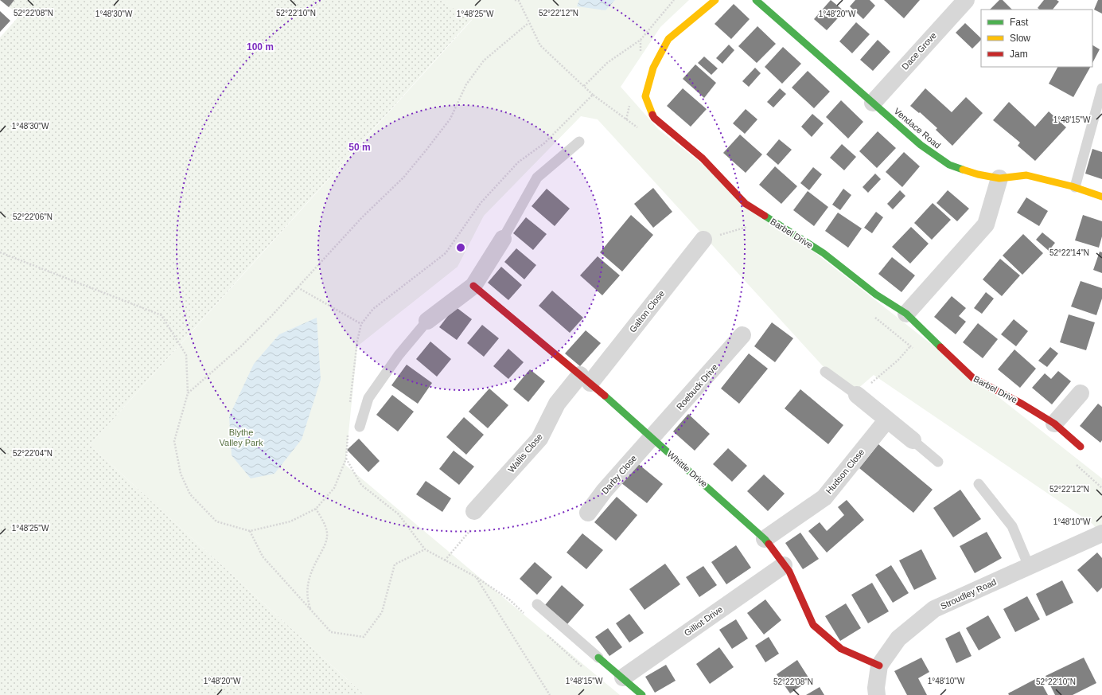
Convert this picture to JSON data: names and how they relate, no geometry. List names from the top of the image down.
{
  "streets": {
    "street": [
      "Dace Grove",
      "Vendace Road",
      "Barbel Drive",
      "Galton Close",
      "Roebuck Drive",
      "Wallis Close",
      "Whittle Drive",
      "Hudson Close",
      "Darby Close",
      "Stroudley Road",
      "Gilliot Drive"
    ]
  },
  "crossings": [
    ["Dace Grove", "Vendace Road"],
    ["Galton Close", "Wallis Close"],
    ["Galton Close", "Whittle Drive"],
    ["Roebuck Drive", "Whittle Drive"],
    ["Roebuck Drive", "Darby Close"],
    ["Wallis Close", "Whittle Drive"],
    ["Whittle Drive", "Hudson Close"],
    ["Whittle Drive", "Darby Close"],
    ["Whittle Drive", "Stroudley Road"],
    ["Whittle Drive", "Gilliot Drive"]
  ],
  "parks": ["Blythe Valley Park"],
  "legend": ["Fast", "Slow", "Jam"],
  "coordinates": [
    "52°22'08\"N",
    "52°22'10\"N",
    "52°22'12\"N",
    "1°48'30\"W",
    "1°48'25\"W",
    "1°48'20\"W",
    "1°48'15\"W",
    "52°22'06\"N",
    "52°22'14\"N",
    "52°22'04\"N",
    "1°48'10\"W"
  ],
  "rings": ["100 m", "50 m"]
}
